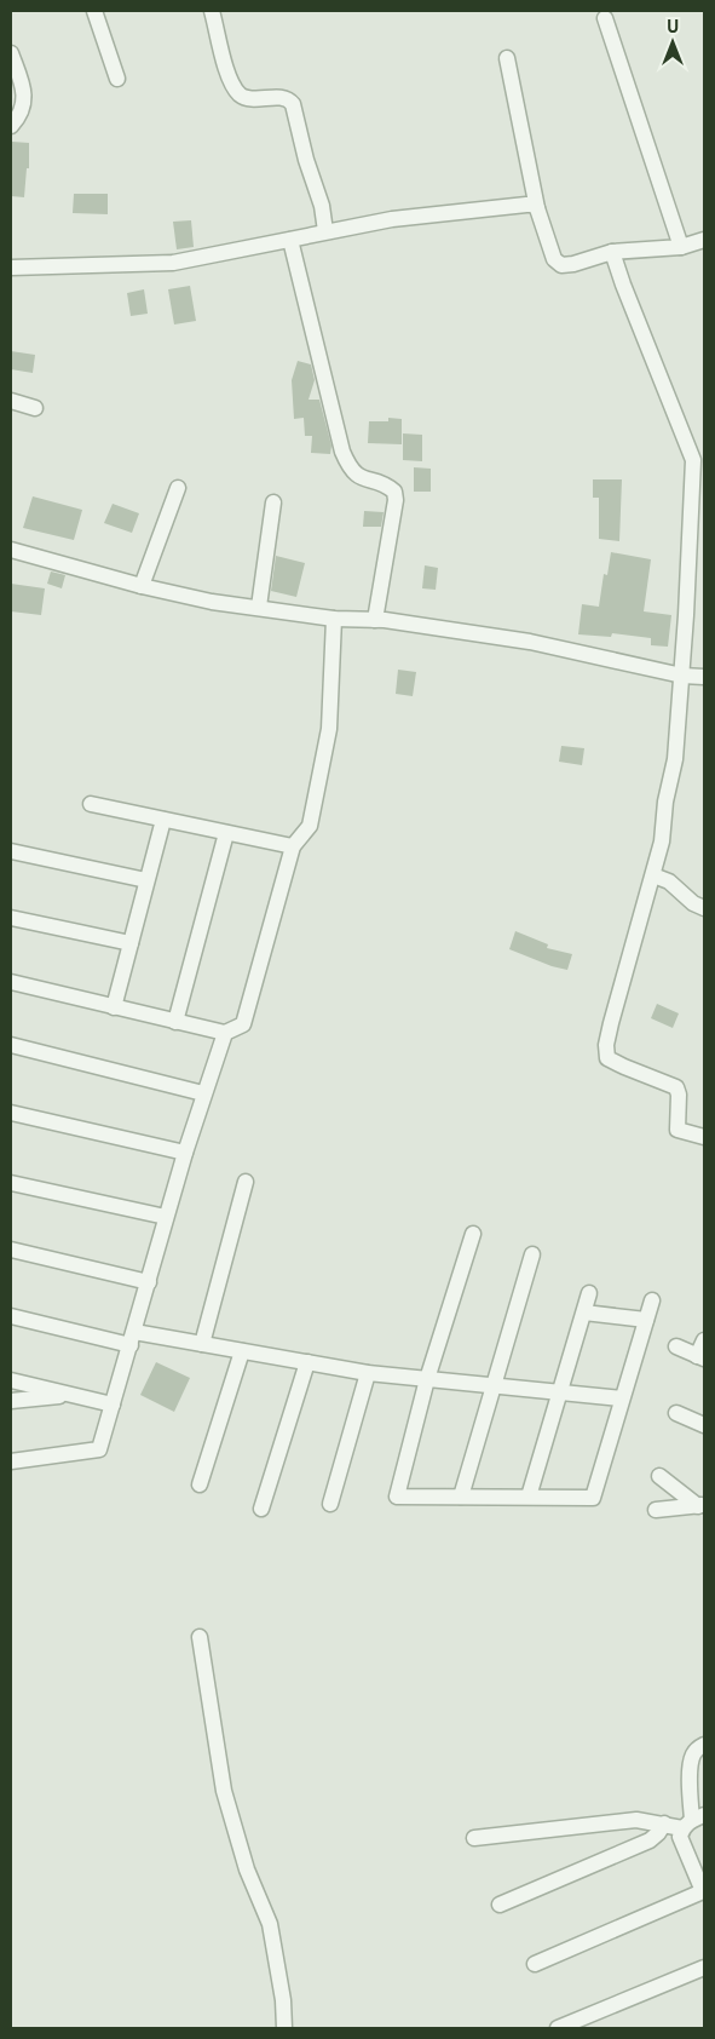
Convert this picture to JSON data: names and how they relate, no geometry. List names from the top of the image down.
{
  "north": "top"
}
